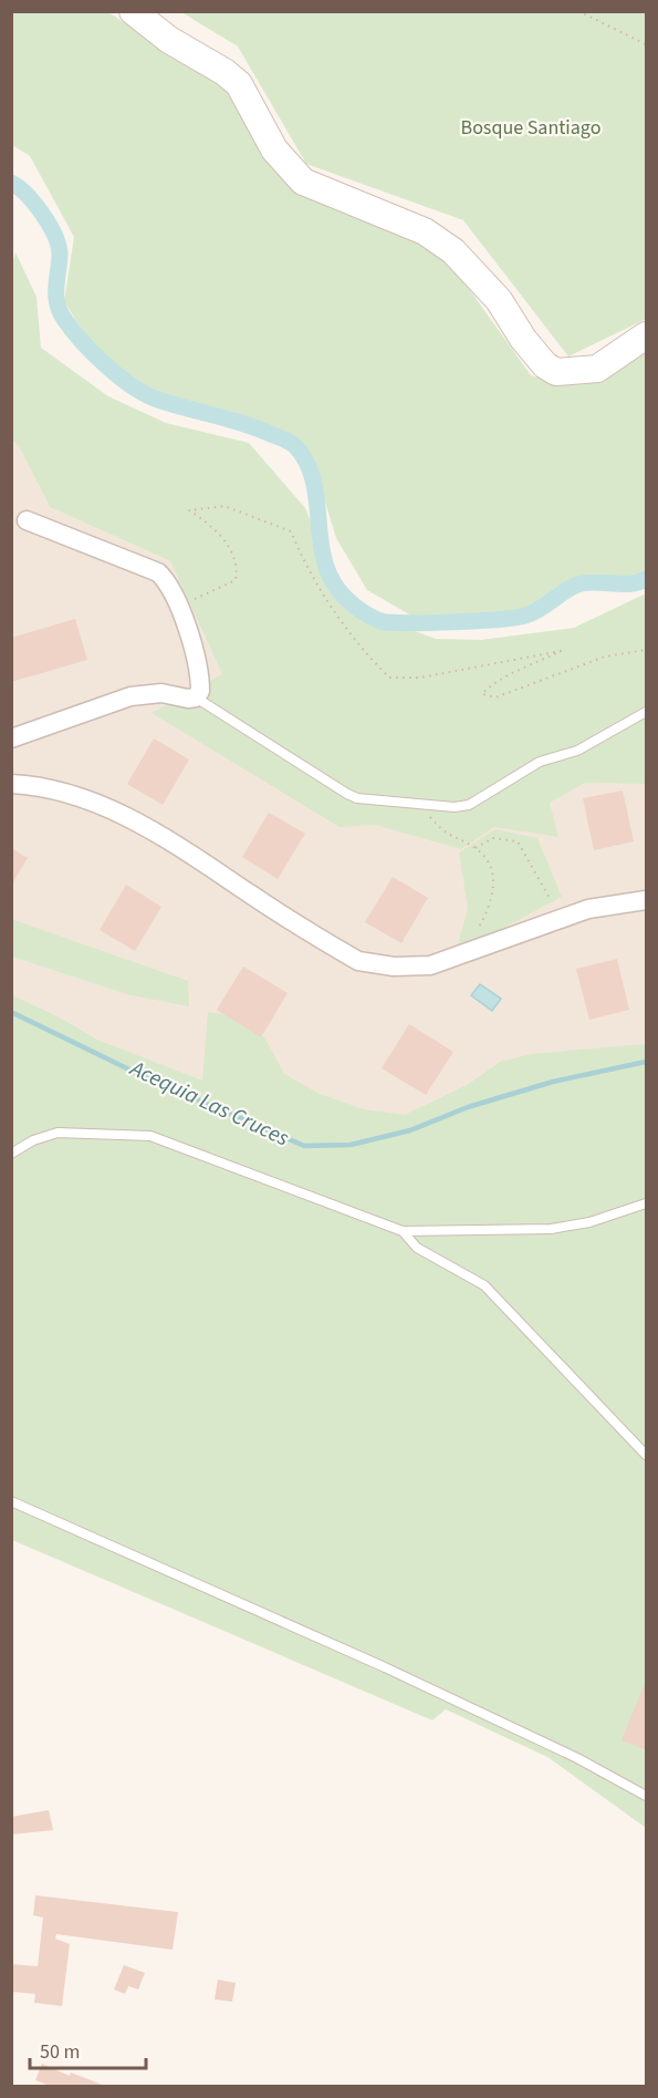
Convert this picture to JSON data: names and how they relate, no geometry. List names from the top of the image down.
{
  "water": ["Acequia Las Cruces"],
  "parks": ["Bosque Santiago"],
  "scale_bar": "50 m"
}
